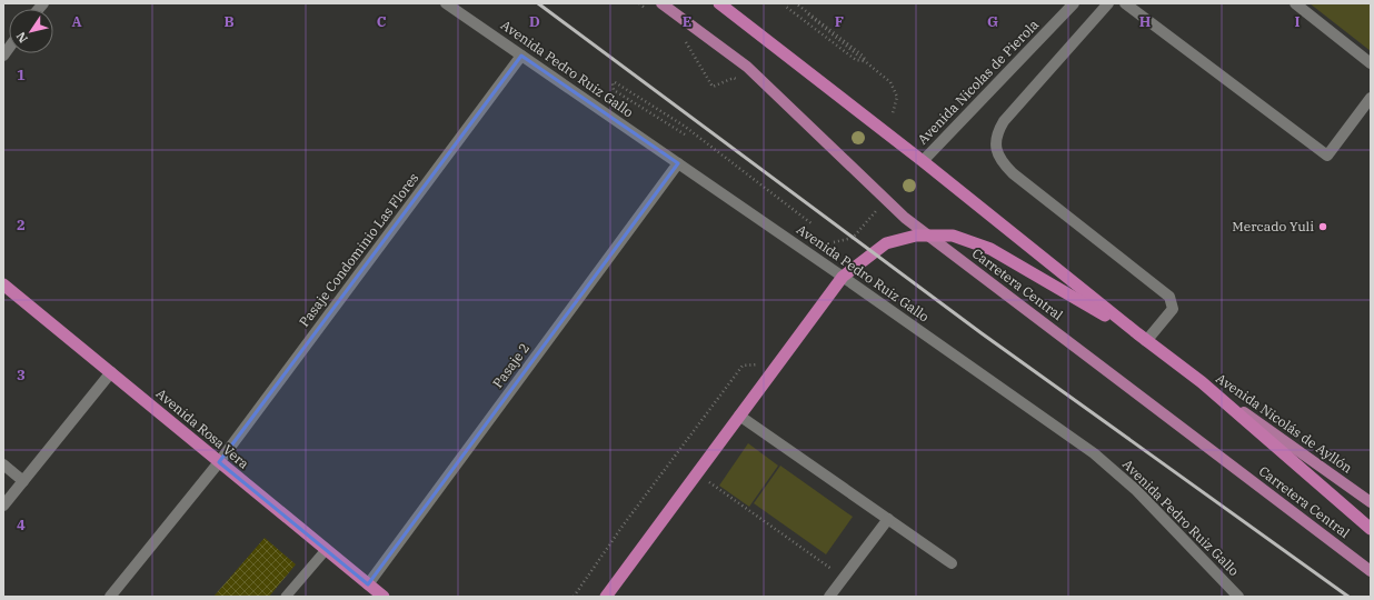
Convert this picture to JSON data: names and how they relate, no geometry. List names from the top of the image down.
{
  "streets": {
    "highway": ["Carretera Central", "Avenida Rosa Vera"],
    "main road": ["Avenida Nicolás de Ayllón"],
    "street": [
      "Avenida Pedro Ruiz Gallo",
      "Avenida Nicolas de Pierola",
      "Pasaje Condominio Las Flores",
      "Pasaje 2"
    ]
  },
  "crossings": [
    ["Avenida Pedro Ruiz Gallo", "Pasaje Condominio Las Flores"],
    ["Avenida Pedro Ruiz Gallo", "Pasaje 2"],
    ["Avenida Nicolas de Pierola", "Carretera Central"],
    ["Pasaje Condominio Las Flores", "Avenida Rosa Vera"],
    ["Carretera Central", "Avenida Nicolás de Ayllón"],
    ["Pasaje 2", "Avenida Rosa Vera"]
  ],
  "places": ["Mercado Yuli"],
  "north": "bottom left",
  "grid": {
    "columns": [
      "A",
      "B",
      "C",
      "D",
      "E",
      "F",
      "G",
      "H",
      "I"
    ],
    "rows": [
      "1",
      "2",
      "3",
      "4"
    ]
  }
}
